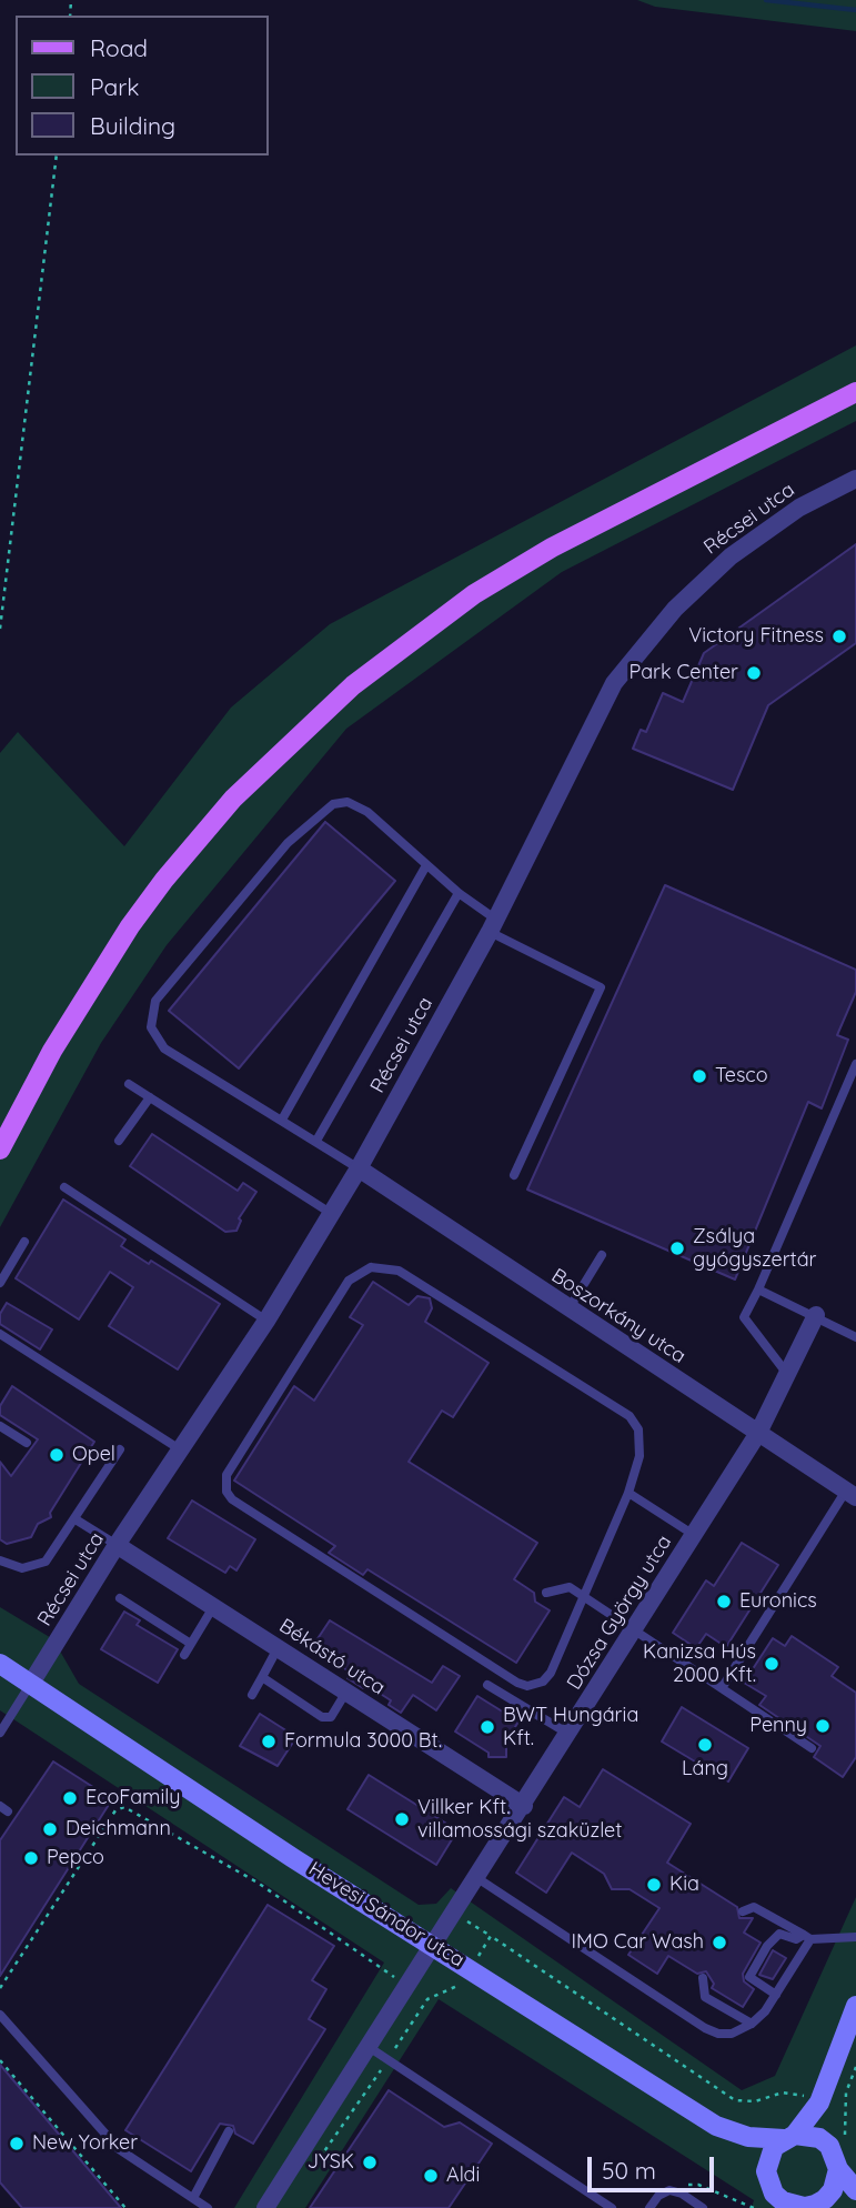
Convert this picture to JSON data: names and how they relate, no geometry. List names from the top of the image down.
{
  "streets": {
    "main road": ["Hevesi Sándor utca"],
    "street": [
      "Récsei utca",
      "Boszorkány utca",
      "Dózsa György utca",
      "Békástó utca"
    ]
  },
  "crossings": [
    ["Récsei utca", "Boszorkány utca"],
    ["Récsei utca", "Békástó utca"],
    ["Récsei utca", "Hevesi Sándor utca"],
    ["Boszorkány utca", "Dózsa György utca"],
    ["Dózsa György utca", "Békástó utca"],
    ["Dózsa György utca", "Hevesi Sándor utca"]
  ],
  "places": [
    "Victory Fitness",
    "Park Center",
    "Tesco",
    "Zsálya gyógyszertár",
    "Opel",
    "Euronics",
    "Kanizsa Hús 2000 Kft.",
    "Penny",
    "BWT Hungária Kft.",
    "Formula 3000 Bt.",
    "Láng",
    "EcoFamily",
    "Villker Kft. villamossági szaküzlet",
    "Deichmann",
    "Pepco",
    "Kia",
    "IMO Car Wash",
    "New Yorker",
    "JYSK",
    "Aldi"
  ],
  "legend": ["Road", "Park", "Building"],
  "scale_bar": "50 m"
}
